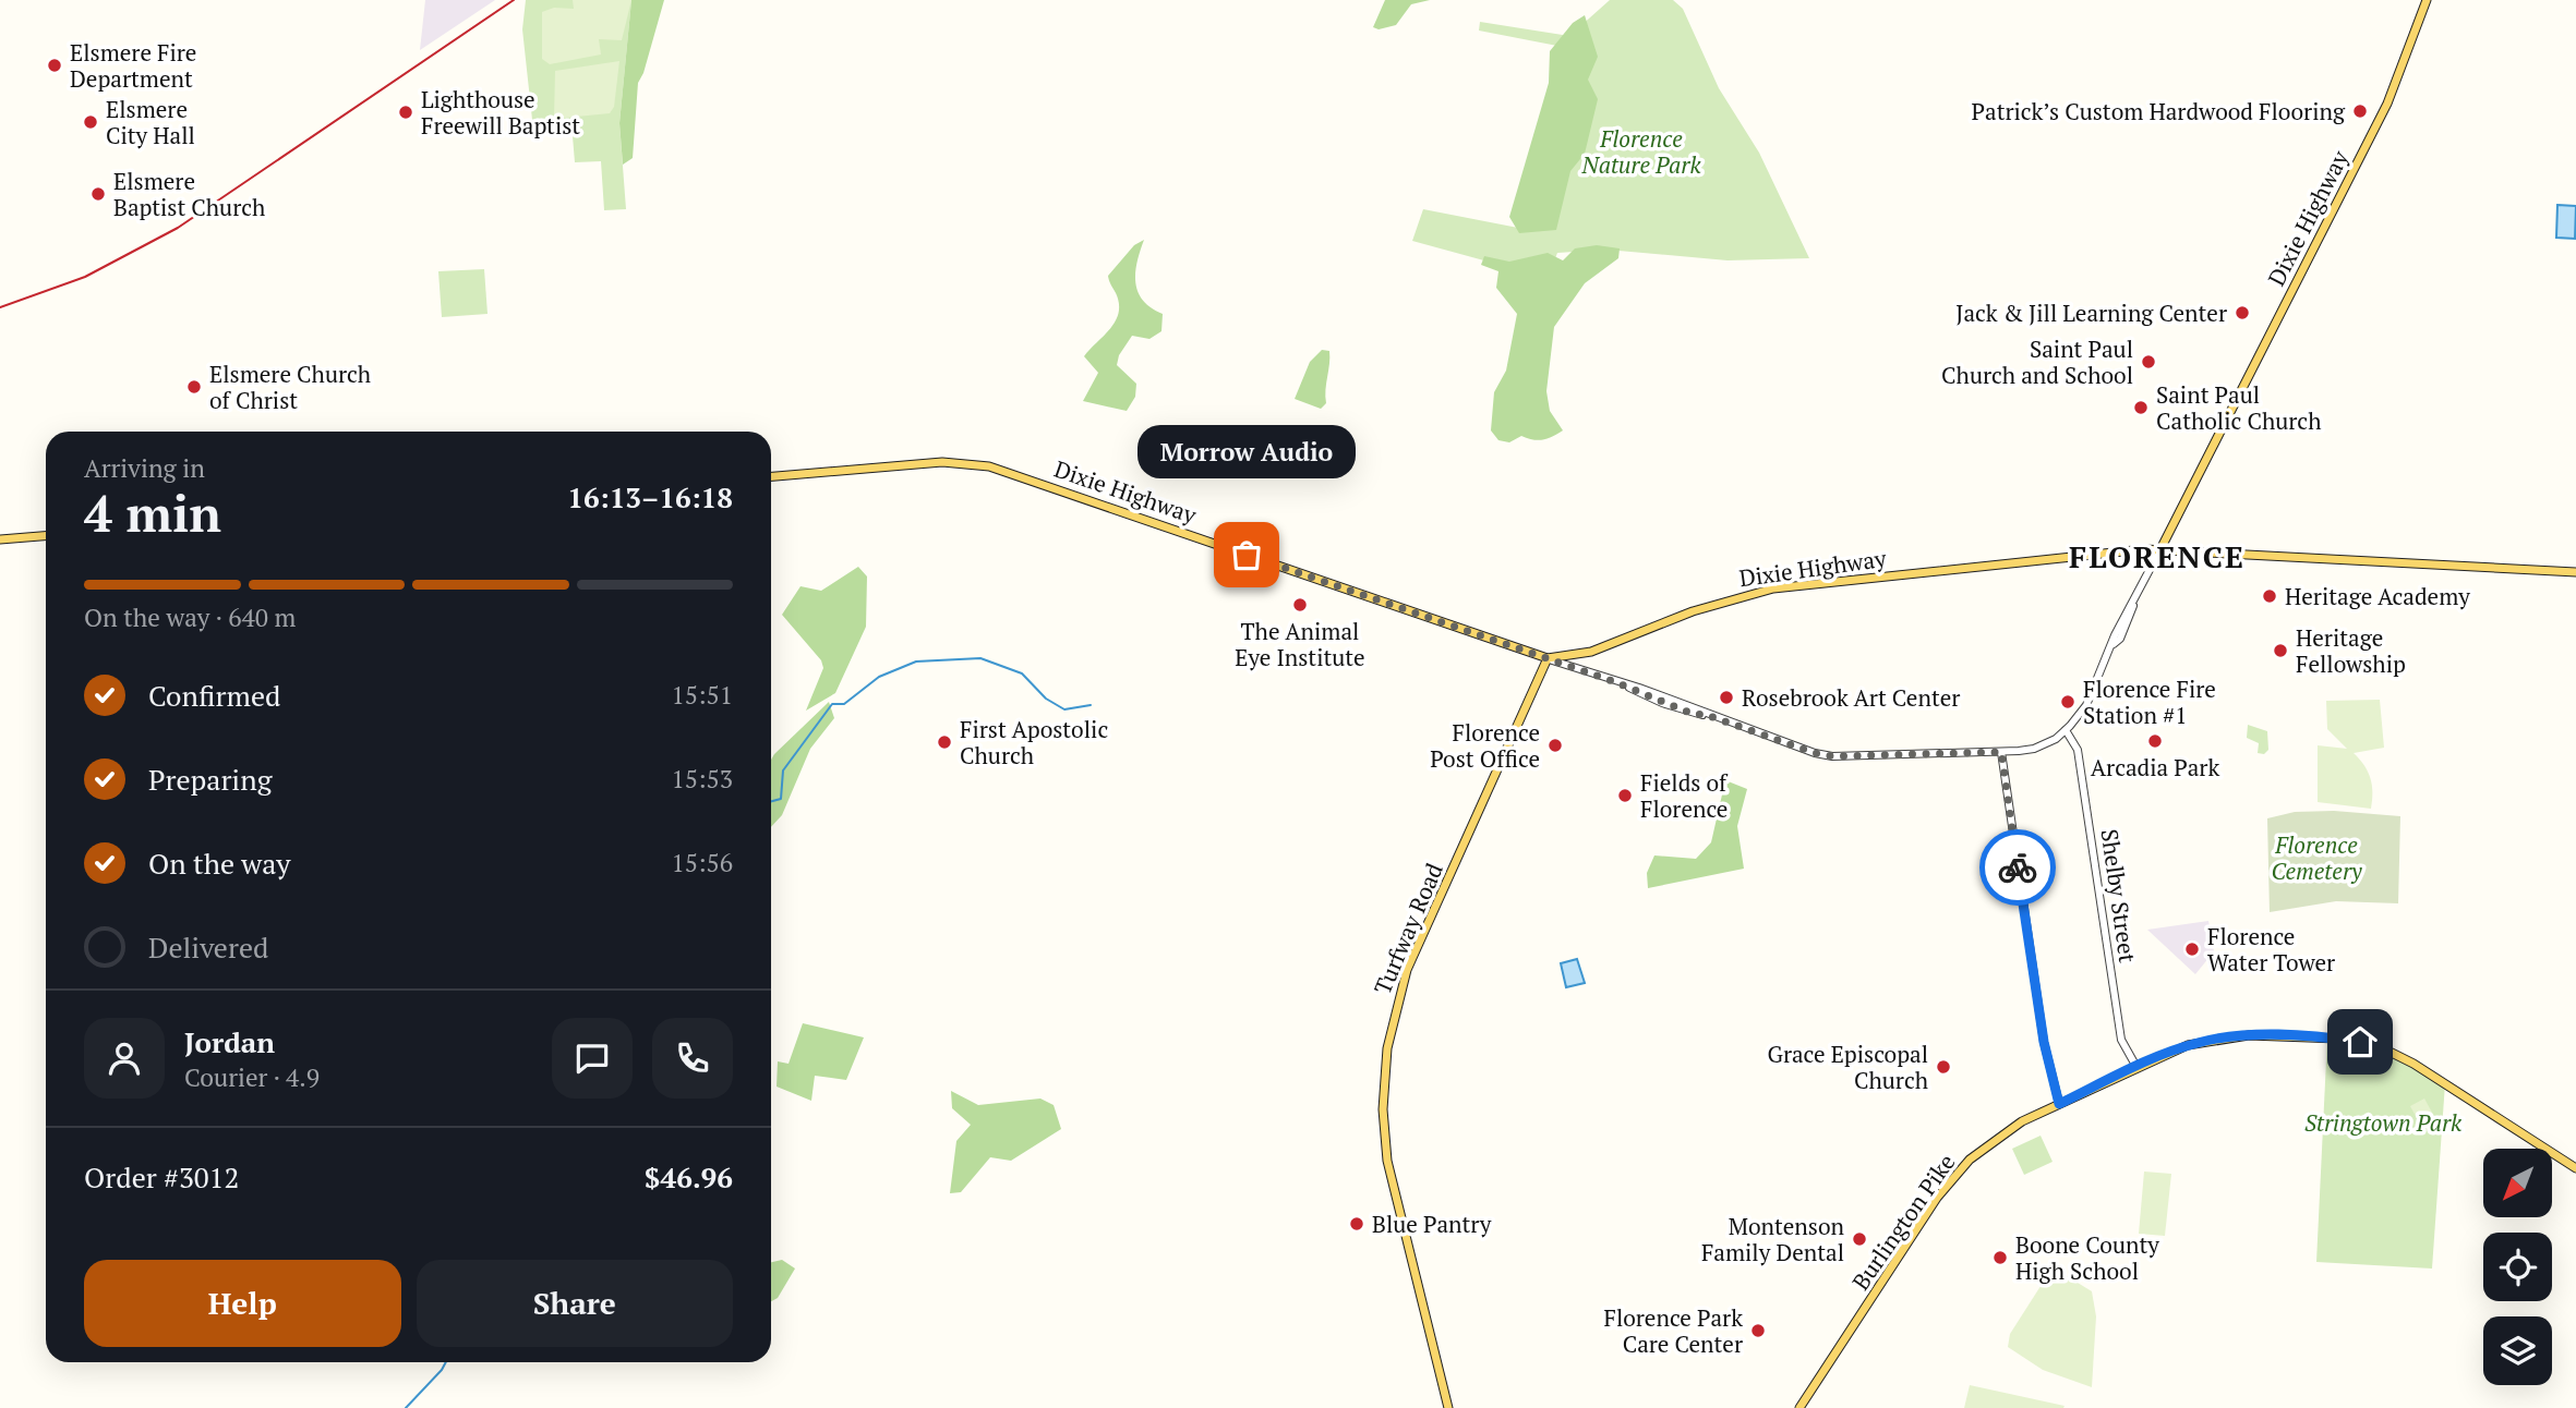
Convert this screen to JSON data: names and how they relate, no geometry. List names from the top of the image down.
{
  "streets": {
    "main road": ["Dixie Highway", "Turfway Road", "Burlington Pike"],
    "street": ["Shelby Street"]
  },
  "crossings": [
    ["Dixie Highway", "Turfway Road"],
    ["Shelby Street", "Burlington Pike"]
  ],
  "districts": ["FLORENCE"],
  "parks": ["Florence Nature Park", "Florence Cemetery", "Stringtown Park"],
  "places": [
    "Elsmere Fire Department",
    "Patrick’s Custom Hardwood Flooring",
    "Lighthouse Freewill Baptist",
    "Elsmere City Hall",
    "Elsmere Baptist Church",
    "Jack & Jill Learning Center",
    "Saint Paul Church and School",
    "Elsmere Church of Christ",
    "Saint Paul Catholic Church",
    "Morrow Audio",
    "Heritage Academy",
    "The Animal Eye Institute",
    "Heritage Fellowship",
    "Rosebrook Art Center",
    "Florence Fire Station #1",
    "Arcadia Park",
    "First Apostolic Church",
    "Florence Post Office",
    "Fields of Florence",
    "Florence Water Tower",
    "Grace Episcopal Church",
    "Blue Pantry",
    "Montenson Family Dental",
    "Boone County High School",
    "Florence Park Care Center"
  ],
  "north": "bottom left",
  "page": {
    "bubble": "Morrow Audio",
    "heading": ["4 min", "Arriving in", "16:13–16:18"],
    "panel": [
      "Jordan",
      "Courier · 4.9",
      "Order #3012",
      "$46.96"
    ],
    "bar": "On the way · 640 m",
    "list": [
      ["Confirmed", "15:51"],
      ["Preparing", "15:53"],
      ["On the way", "15:56"],
      "Delivered"
    ],
    "buttons": ["Help", "Share"]
  }
}
